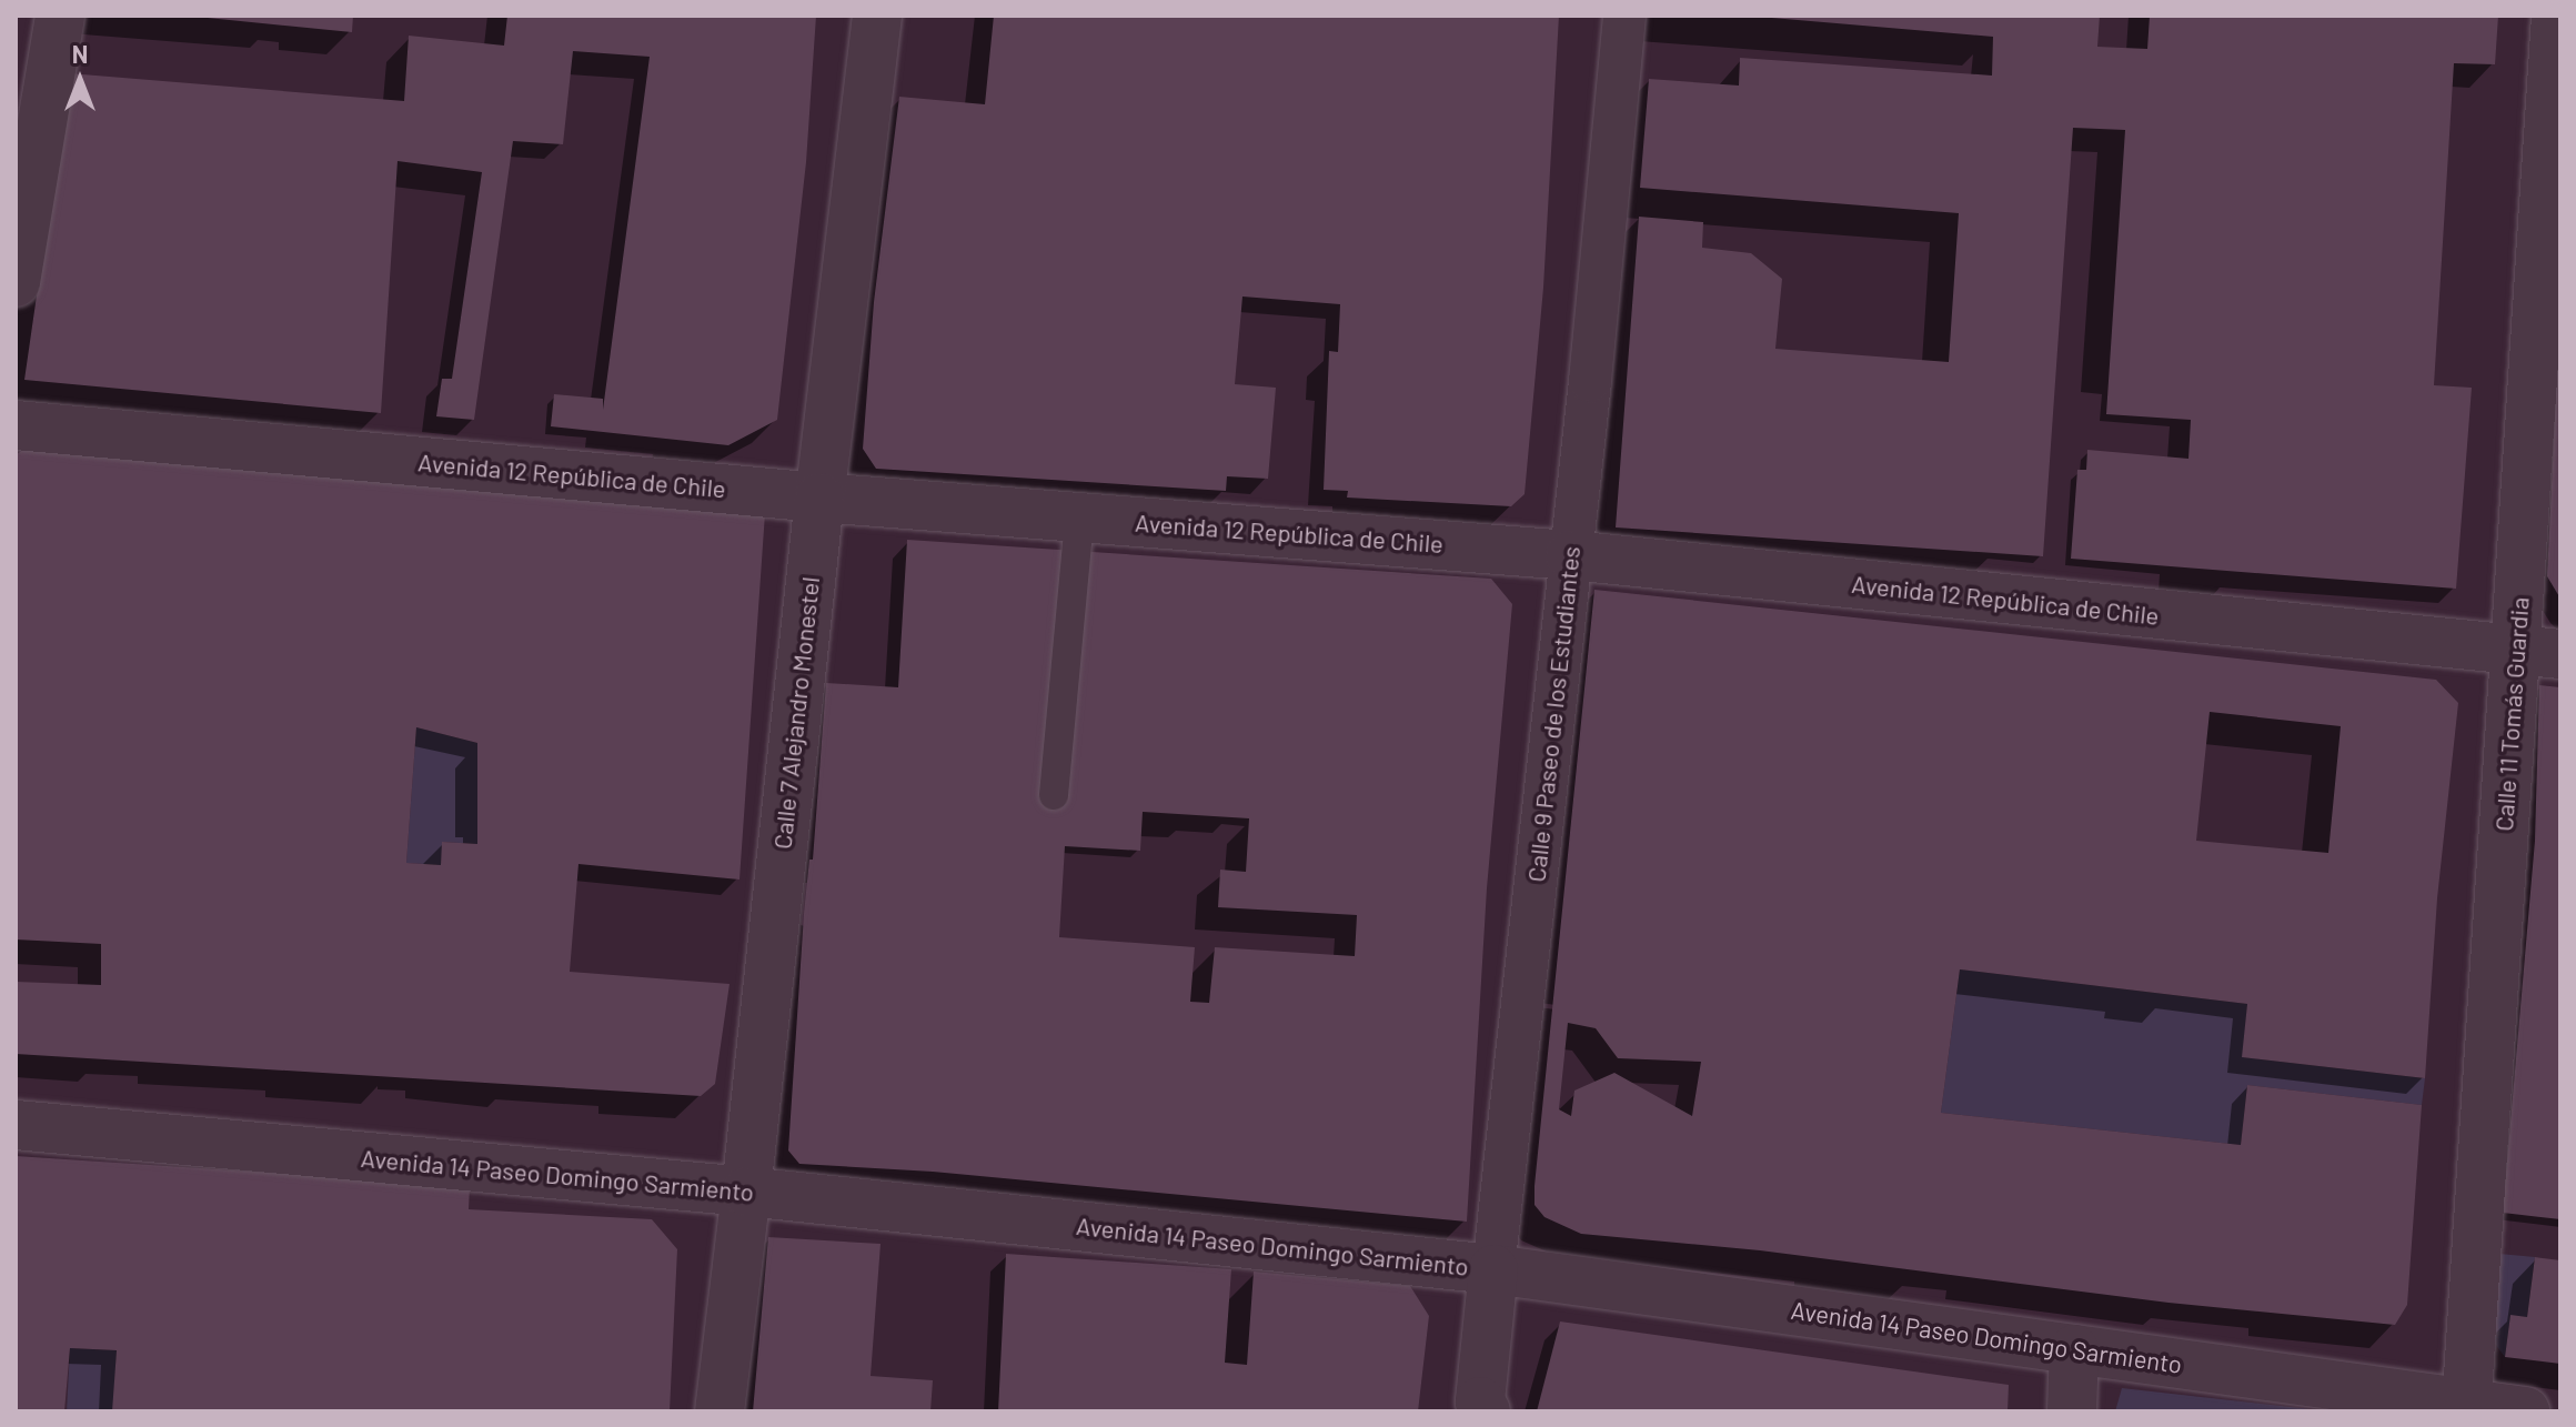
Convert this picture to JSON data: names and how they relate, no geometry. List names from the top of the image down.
{
  "streets": {
    "street": [
      "Avenida 12 República de Chile",
      "Calle 7 Alejandro Monestel",
      "Calle 9 Paseo de los Estudiantes",
      "Calle 11 Tomás Guardia",
      "Avenida 14 Paseo Domingo Sarmiento"
    ]
  },
  "crossings": [
    ["Avenida 12 República de Chile", "Calle 7 Alejandro Monestel"],
    ["Avenida 12 República de Chile", "Calle 9 Paseo de los Estudiantes"],
    ["Avenida 12 República de Chile", "Calle 11 Tomás Guardia"],
    ["Calle 7 Alejandro Monestel", "Avenida 14 Paseo Domingo Sarmiento"],
    ["Calle 9 Paseo de los Estudiantes", "Avenida 14 Paseo Domingo Sarmiento"],
    ["Calle 11 Tomás Guardia", "Avenida 14 Paseo Domingo Sarmiento"]
  ],
  "north": "top"
}
